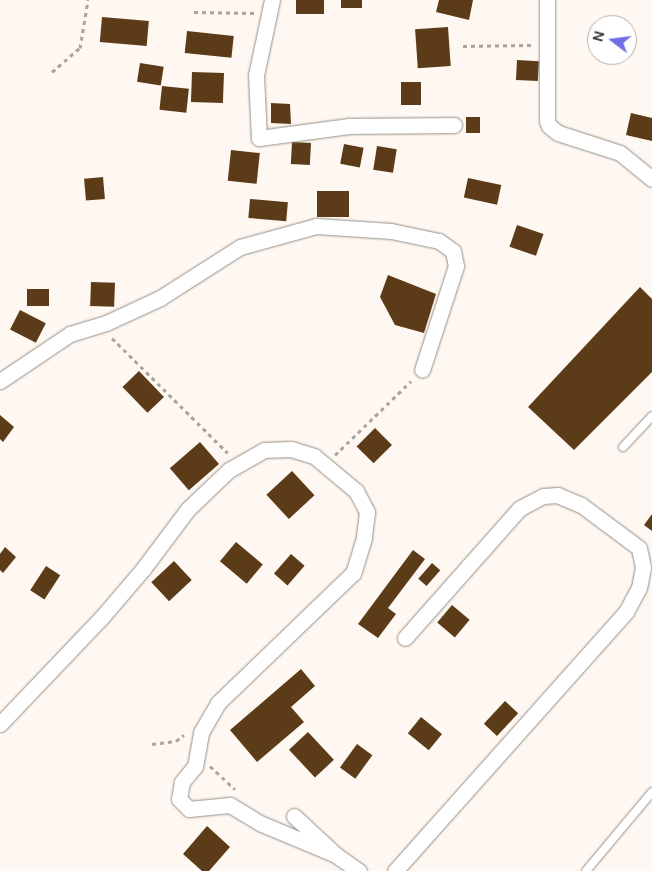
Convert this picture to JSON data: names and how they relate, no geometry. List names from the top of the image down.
{
  "north": "left"
}
